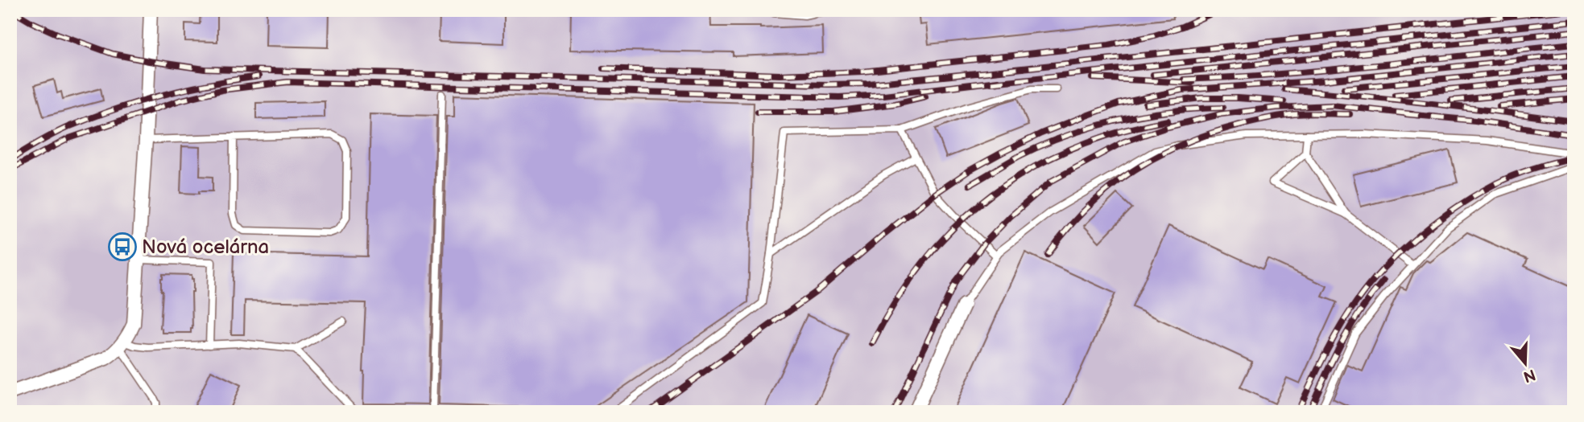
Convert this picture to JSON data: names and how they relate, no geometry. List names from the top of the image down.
{
  "places": {
    "bus stop": ["Nová ocelárna"]
  },
  "north": "bottom"
}
